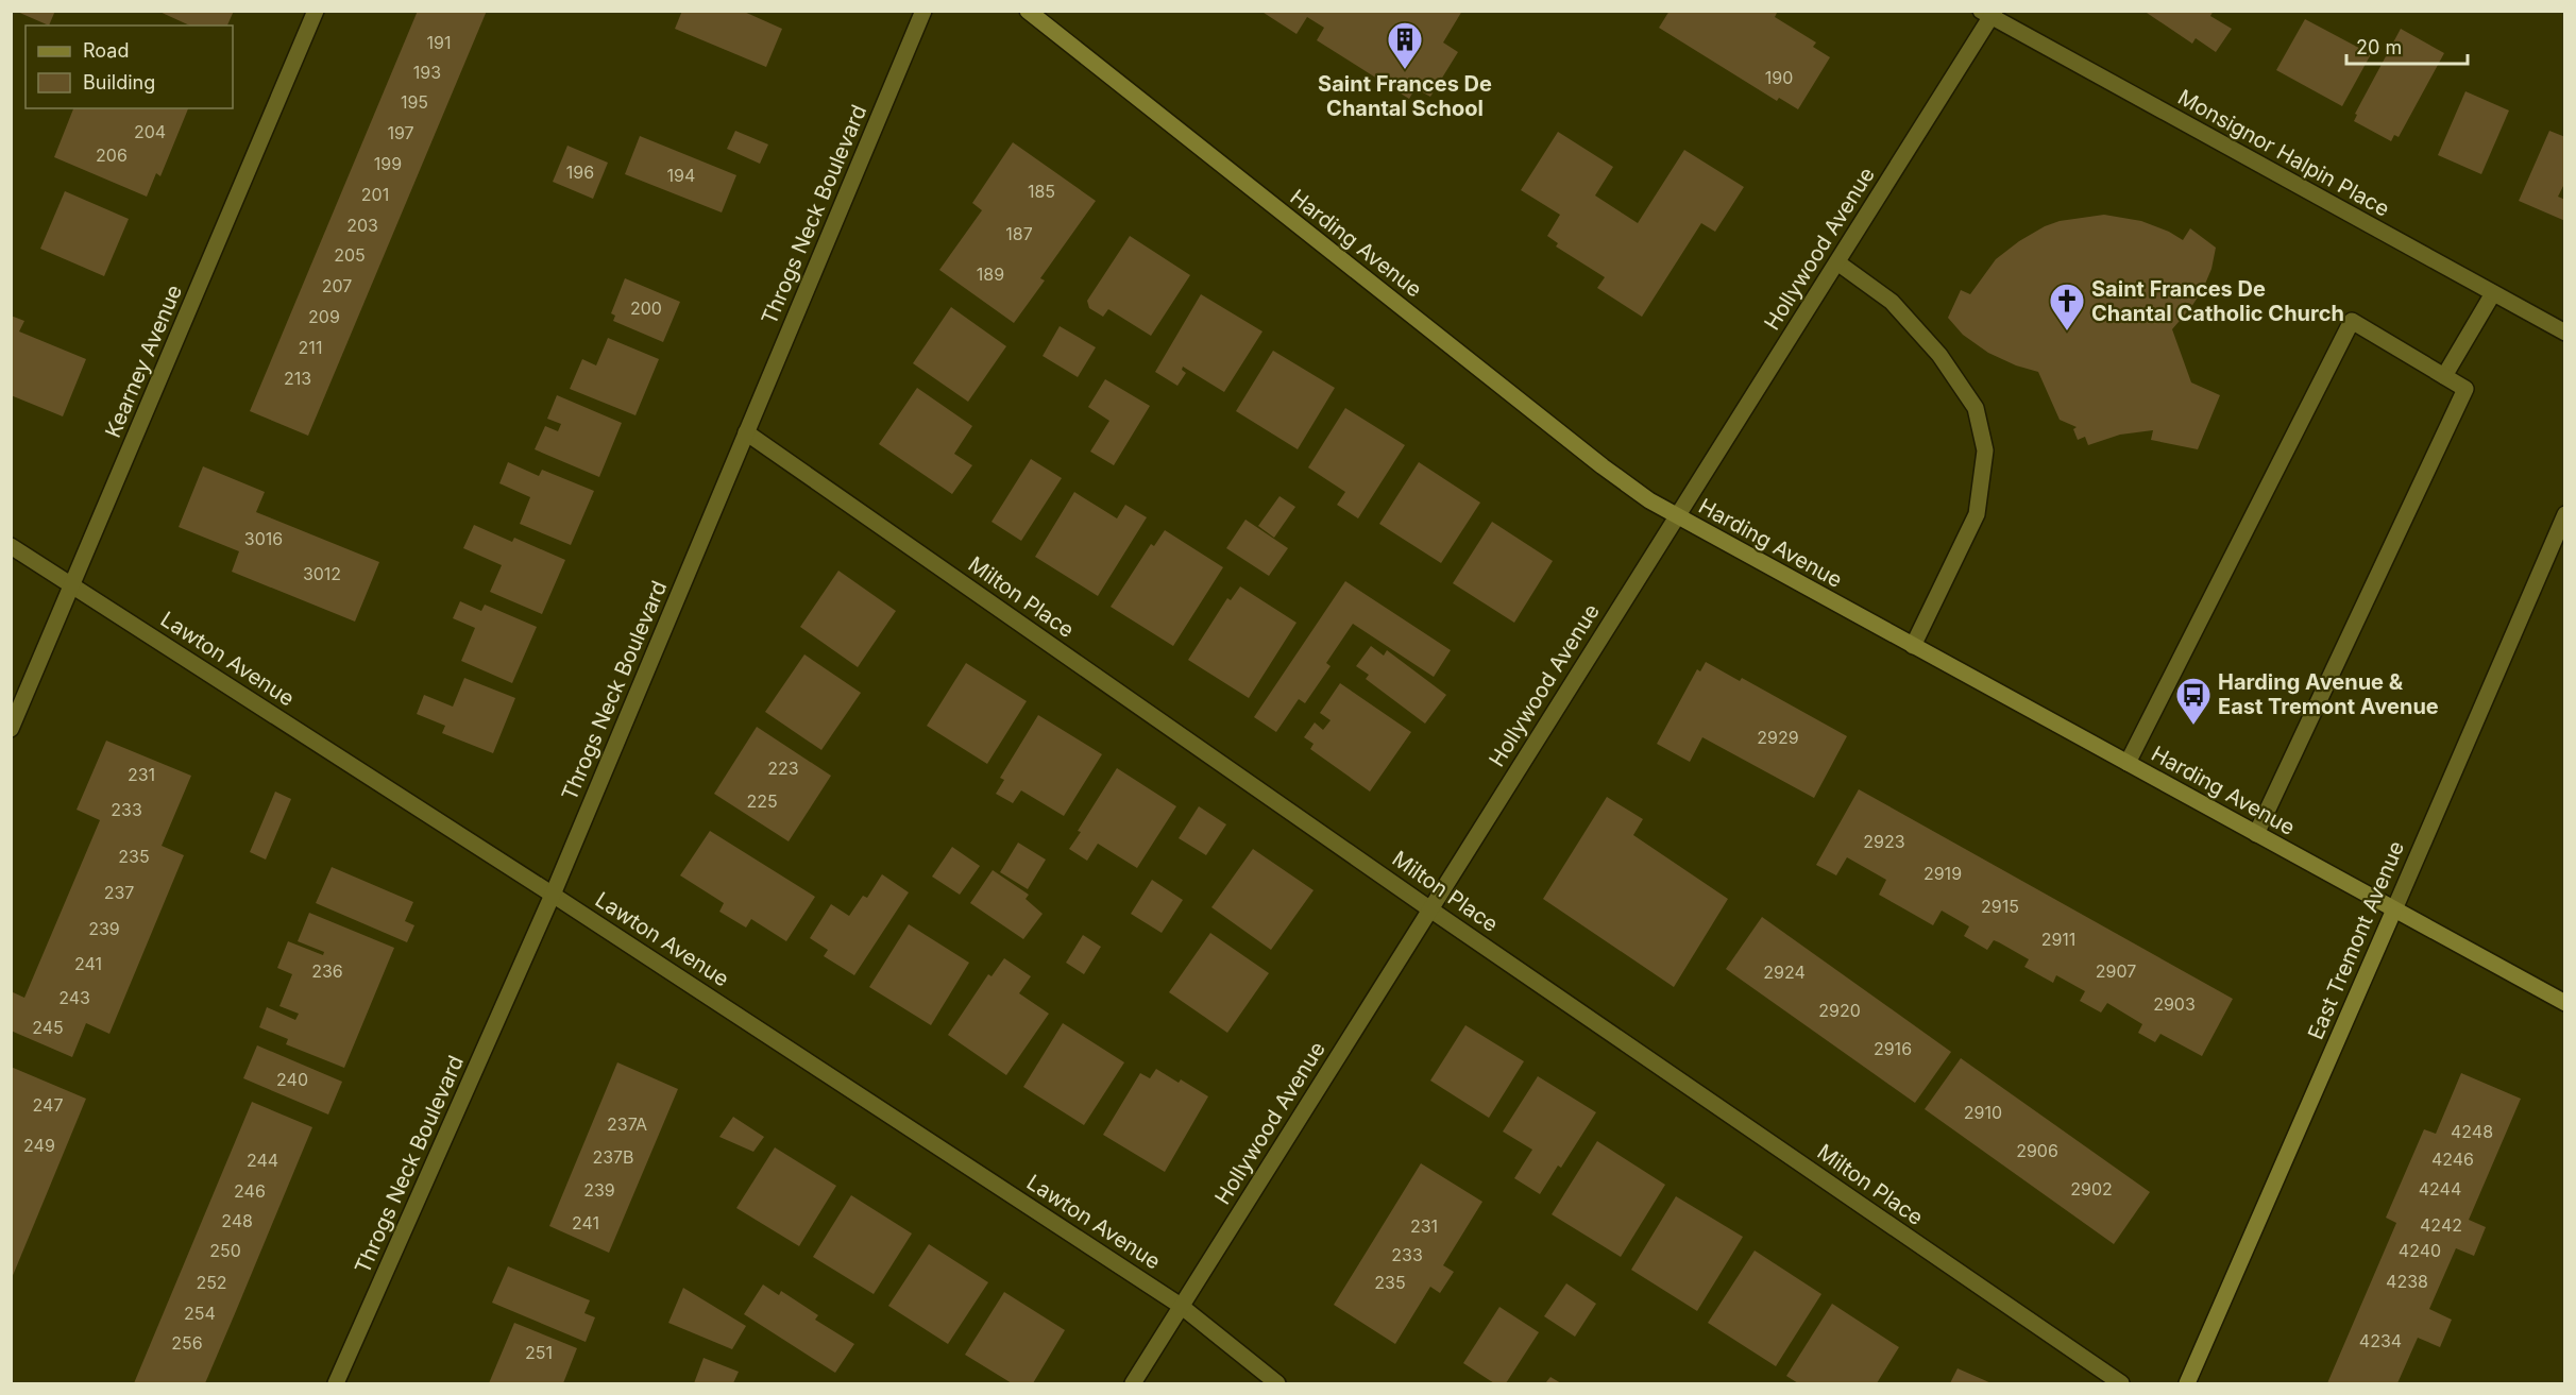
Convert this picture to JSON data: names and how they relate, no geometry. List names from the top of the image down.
{
  "streets": {
    "street": [
      "Monsignor Halpin Place",
      "Throgs Neck Boulevard",
      "Harding Avenue",
      "Hollywood Avenue",
      "Kearney Avenue",
      "Milton Place",
      "Lawton Avenue",
      "East Tremont Avenue"
    ]
  },
  "crossings": [
    ["Monsignor Halpin Place", "Hollywood Avenue"],
    ["Throgs Neck Boulevard", "Milton Place"],
    ["Throgs Neck Boulevard", "Lawton Avenue"],
    ["Harding Avenue", "Hollywood Avenue"],
    ["Harding Avenue", "East Tremont Avenue"],
    ["Hollywood Avenue", "Milton Place"],
    ["Hollywood Avenue", "Lawton Avenue"],
    ["Kearney Avenue", "Lawton Avenue"]
  ],
  "places": {
    "building": ["Saint Frances De Chantal School"],
    "church": ["Saint Frances De Chantal Catholic Church"],
    "bus stop": ["Harding Avenue & East Tremont Avenue"]
  },
  "house_numbers": [
    "191",
    "193",
    "190",
    "195",
    "204",
    "197",
    "206",
    "199",
    "196",
    "194",
    "185",
    "201",
    "203",
    "187",
    "205",
    "189",
    "207",
    "200",
    "209",
    "211",
    "213",
    "3016",
    "3012",
    "2929",
    "223",
    "231",
    "225",
    "233",
    "2923",
    "235",
    "2919",
    "237",
    "2915",
    "239",
    "2911",
    "241",
    "236",
    "2907",
    "2924",
    "243",
    "2903",
    "2920",
    "245",
    "2916",
    "240",
    "247",
    "2910",
    "237A",
    "4248",
    "249",
    "2906",
    "237B",
    "4246",
    "244",
    "2902",
    "4244",
    "239",
    "246",
    "248",
    "241",
    "4242",
    "231",
    "250",
    "4240",
    "233",
    "4238",
    "252",
    "235",
    "254",
    "4234",
    "256",
    "251"
  ],
  "legend": ["Road", "Building"],
  "scale_bar": "20 m"
}
